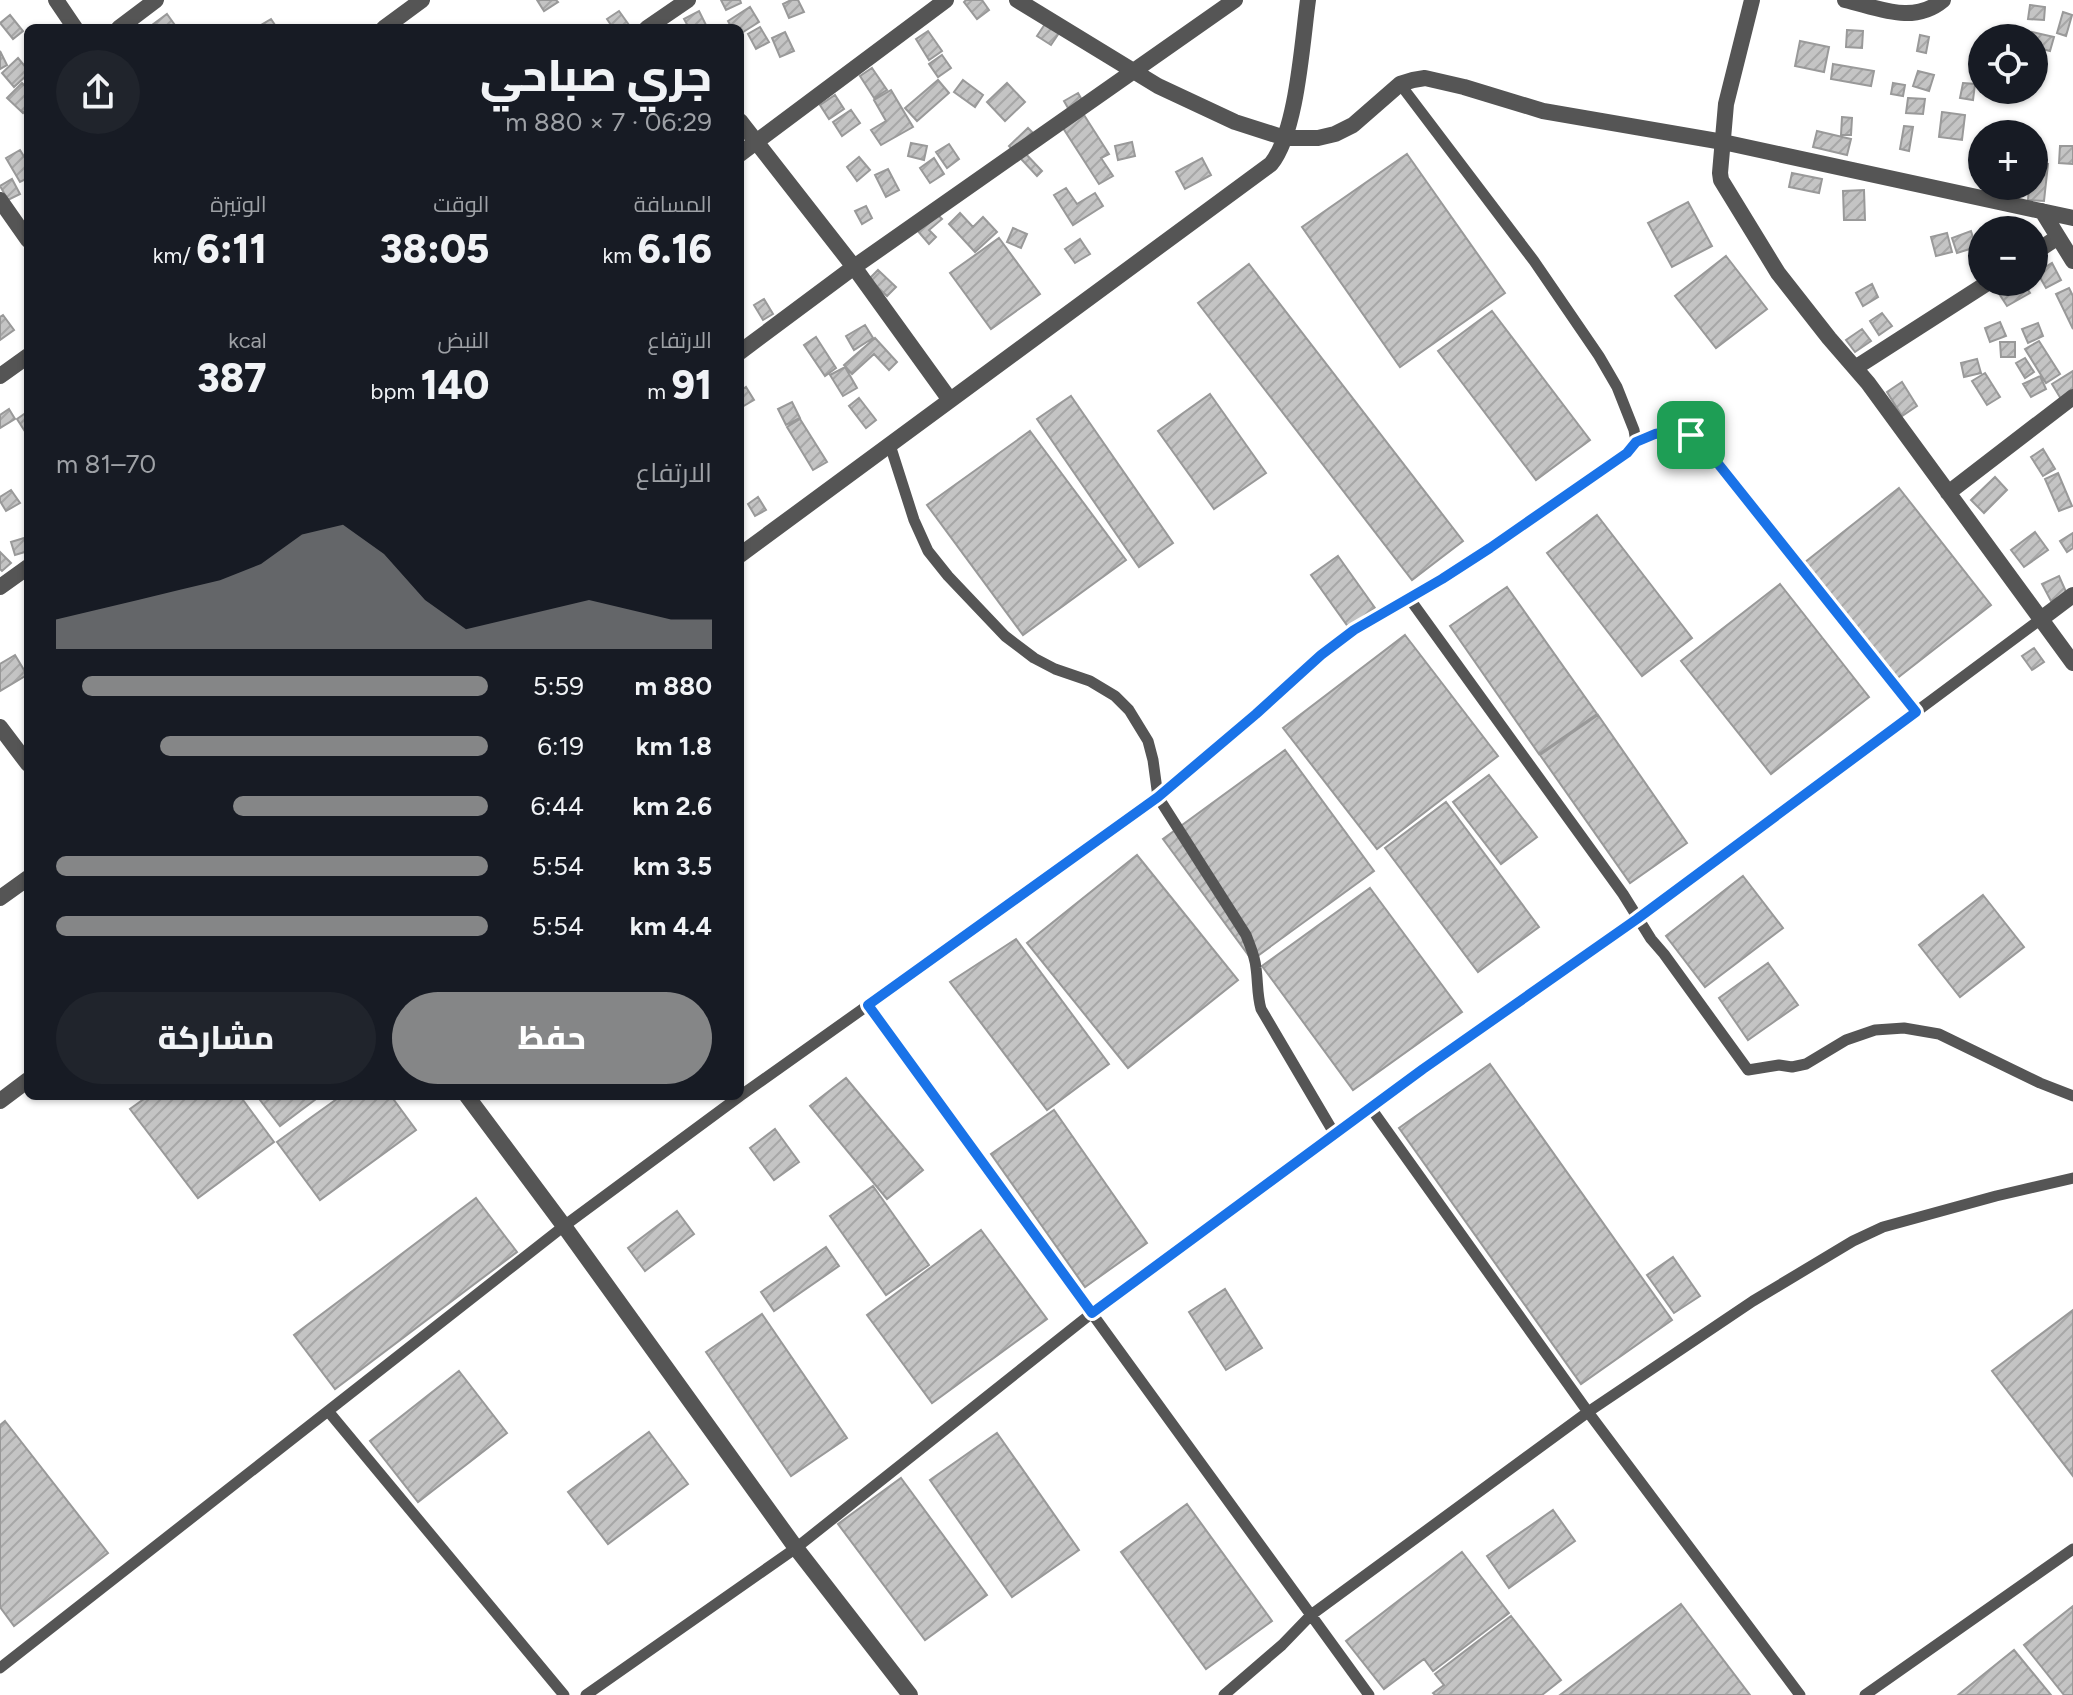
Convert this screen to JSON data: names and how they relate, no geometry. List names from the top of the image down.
{
  "page": {
    "map_buttons": ["+", "−"],
    "heading": ["جري صباحي", "06:29 · 7 × 880 m"],
    "stats": [
      ["المسافة", "6.16 km"],
      ["الوقت", "38:05"],
      ["الوتيرة", "6:11 /km"],
      ["الارتفاع", "91 m"],
      ["النبض", "140 bpm"],
      ["kcal", "387"]
    ],
    "chart": ["الارتفاع", "70–81 m"],
    "list": [
      {
        "name": "880 m",
        "note": "5:59"
      },
      {
        "name": "1.8 km",
        "note": "6:19"
      },
      {
        "name": "2.6 km",
        "note": "6:44"
      },
      {
        "name": "3.5 km",
        "note": "5:54"
      },
      {
        "name": "4.4 km",
        "note": "5:54"
      }
    ],
    "buttons": ["حفظ", "مشاركة"]
  }
}
